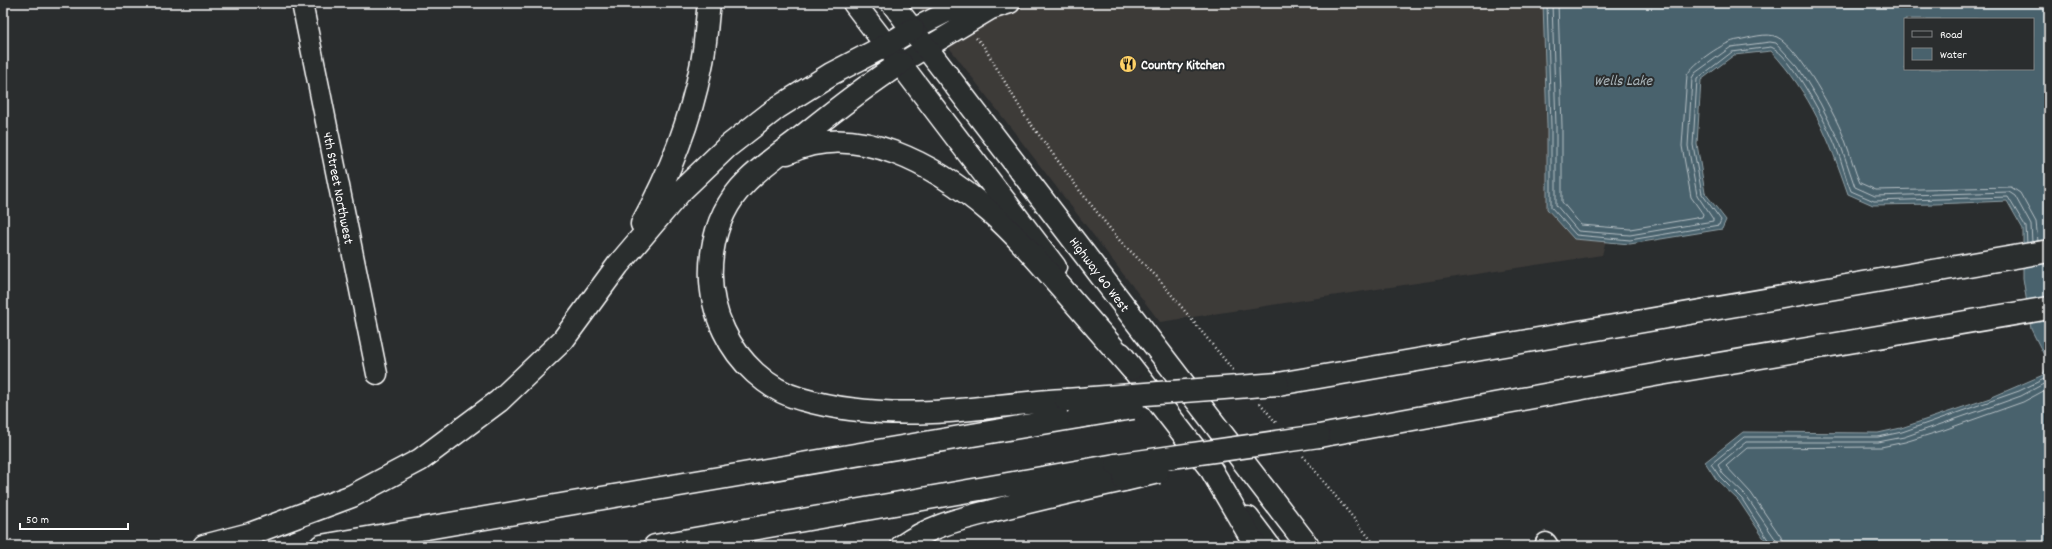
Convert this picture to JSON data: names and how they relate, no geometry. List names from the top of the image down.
{
  "streets": {
    "main road": ["Highway 60 West"],
    "street": ["4th Street Northwest"]
  },
  "water": ["Wells Lake"],
  "places": {
    "restaurant": ["Country Kitchen"]
  },
  "legend": ["Road", "Water"],
  "scale_bar": "50 m"
}
